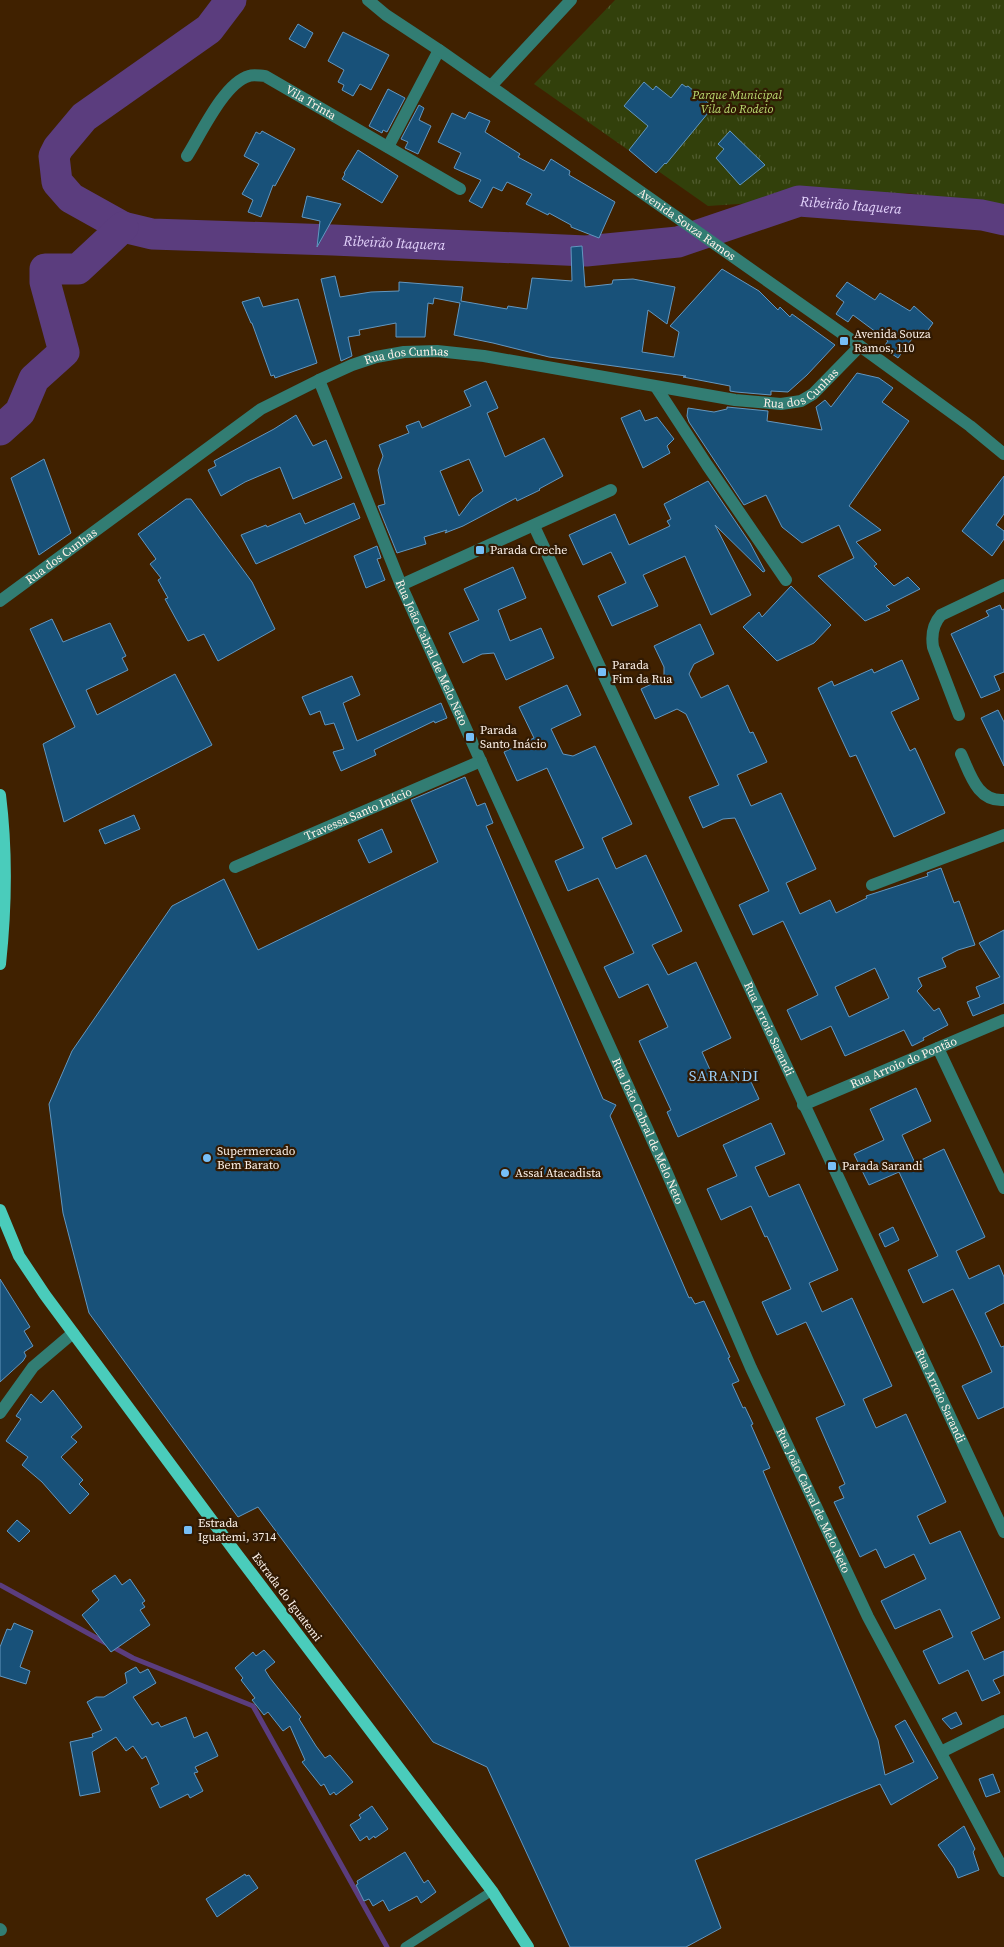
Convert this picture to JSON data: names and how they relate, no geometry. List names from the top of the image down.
{
  "streets": {
    "main road": ["Estrada do Iguatemi"],
    "street": [
      "Vila Trinta",
      "Avenida Souza Ramos",
      "Rua dos Cunhas",
      "Rua João Cabral de Melo Neto",
      "Travessa Santo Inácio",
      "Rua Arroio Sarandi",
      "Rua Arroio do Pontão"
    ]
  },
  "crossings": [
    ["Avenida Souza Ramos", "Rua dos Cunhas"],
    ["Rua dos Cunhas", "Rua João Cabral de Melo Neto"],
    ["Rua João Cabral de Melo Neto", "Travessa Santo Inácio"],
    ["Rua Arroio Sarandi", "Rua Arroio do Pontão"]
  ],
  "districts": ["SARANDI"],
  "water": ["Ribeirão Itaquera"],
  "parks": ["Parque Municipal Vila do Rodeio"],
  "places": {
    "transit": [
      "Avenida Souza Ramos, 110",
      "Parada Creche",
      "Parada Fim da Rua",
      "Parada Santo Inácio",
      "Parada Sarandi",
      "Estrada Iguatemi, 3714"
    ],
    "other": ["Supermercado Bem Barato", "Assaí Atacadista"]
  }
}
